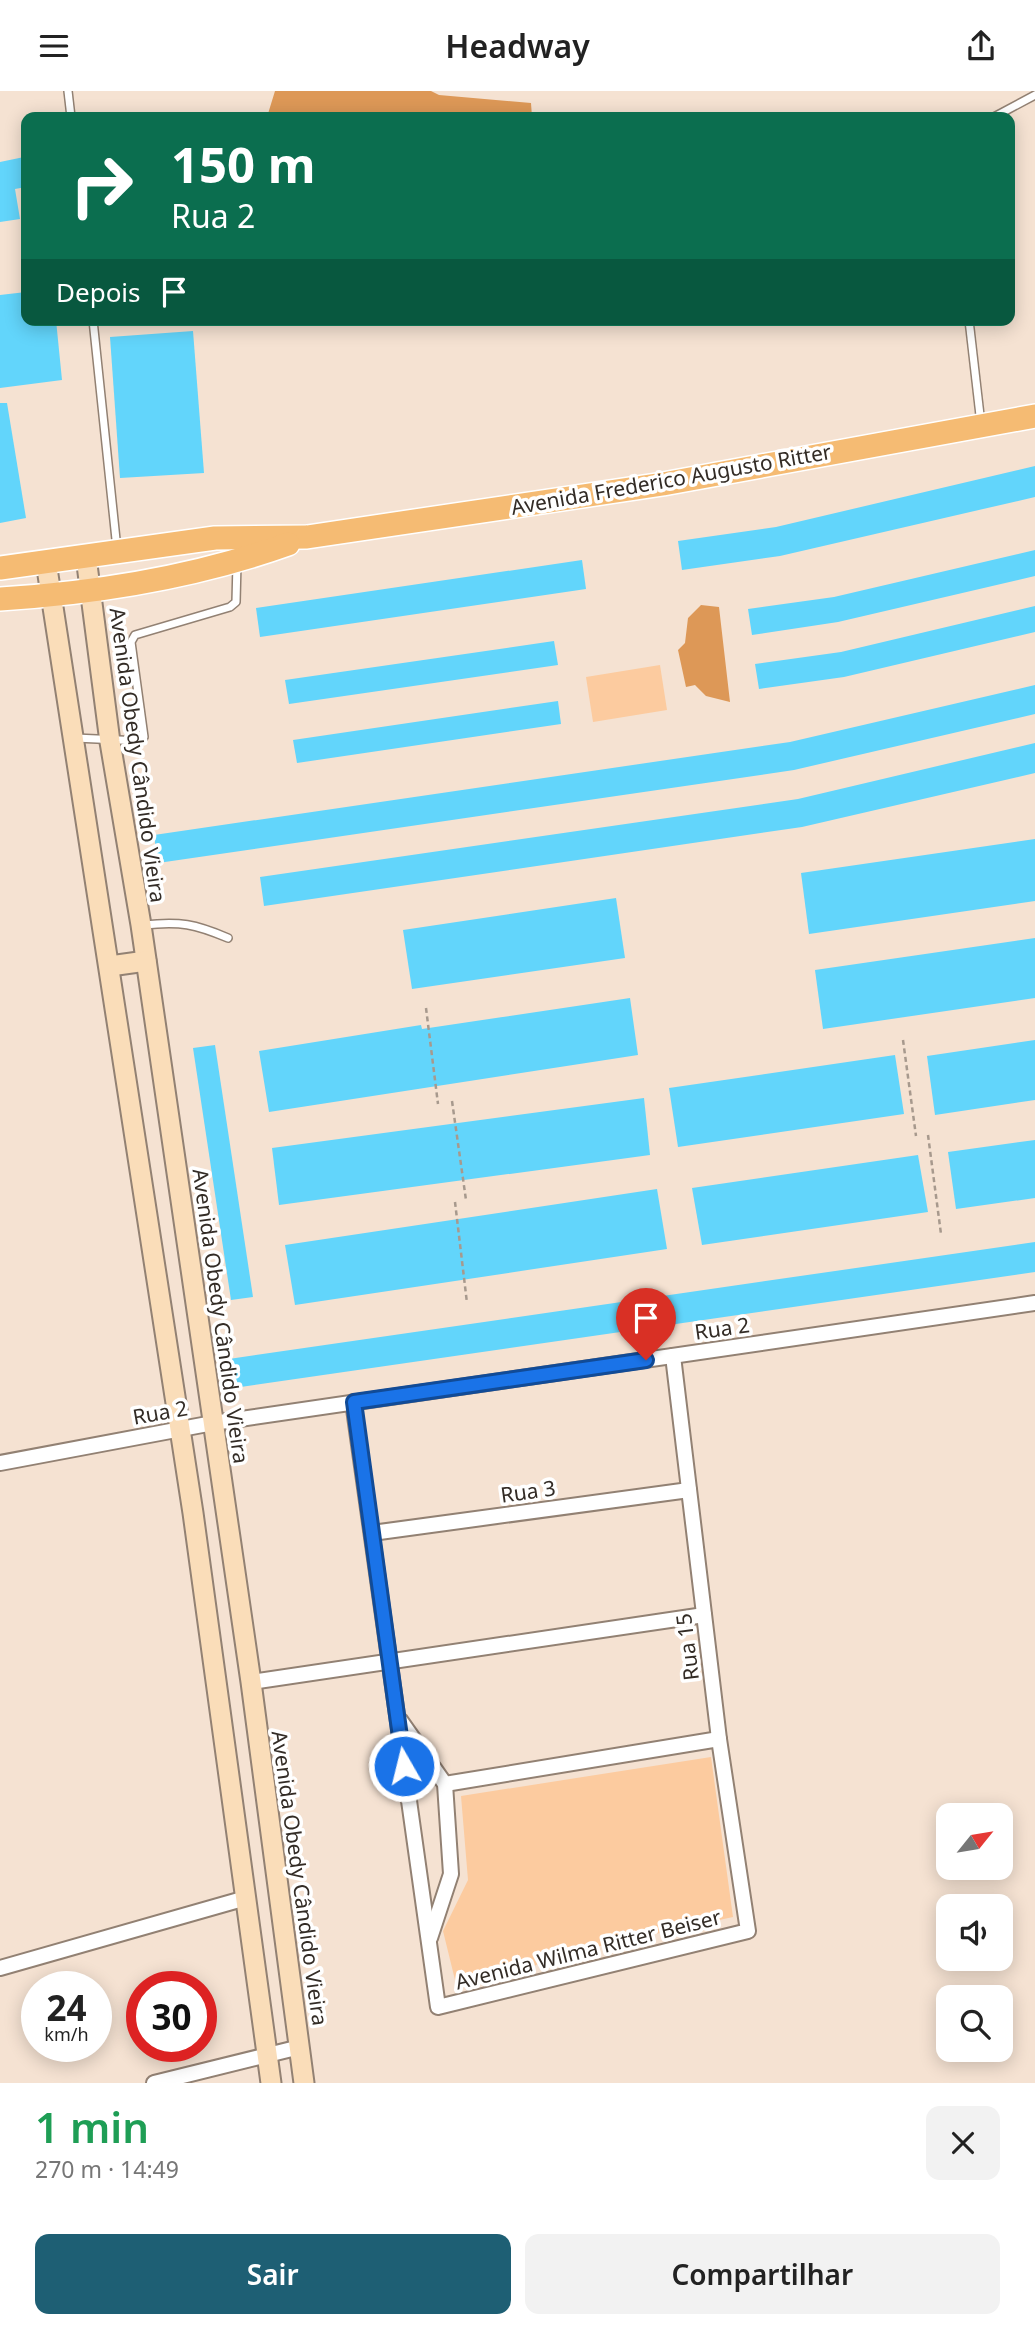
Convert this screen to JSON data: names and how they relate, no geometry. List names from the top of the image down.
{
  "streets": {
    "main road": ["Avenida Frederico Augusto Ritter", "Avenida Obedy Cândido Vieira"],
    "street": [
      "Rua 2",
      "Rua 3",
      "Rua 15",
      "Avenida Wilma Ritter Beiser"
    ]
  },
  "crossings": [
    ["Avenida Frederico Augusto Ritter", "Avenida Obedy Cândido Vieira"],
    ["Avenida Obedy Cândido Vieira", "Rua 2"],
    ["Rua 2", "Rua 15"],
    ["Rua 3", "Rua 15"],
    ["Rua 15", "Avenida Wilma Ritter Beiser"]
  ],
  "north": "top right",
  "page": {
    "header": "Headway",
    "turn": ["150 m", "Rua 2"],
    "then": "Depois",
    "speed": "24 km/h",
    "limit": "30",
    "heading": ["1 min", "270 m · 14:49"],
    "buttons": ["Sair", "Compartilhar"]
  }
}
